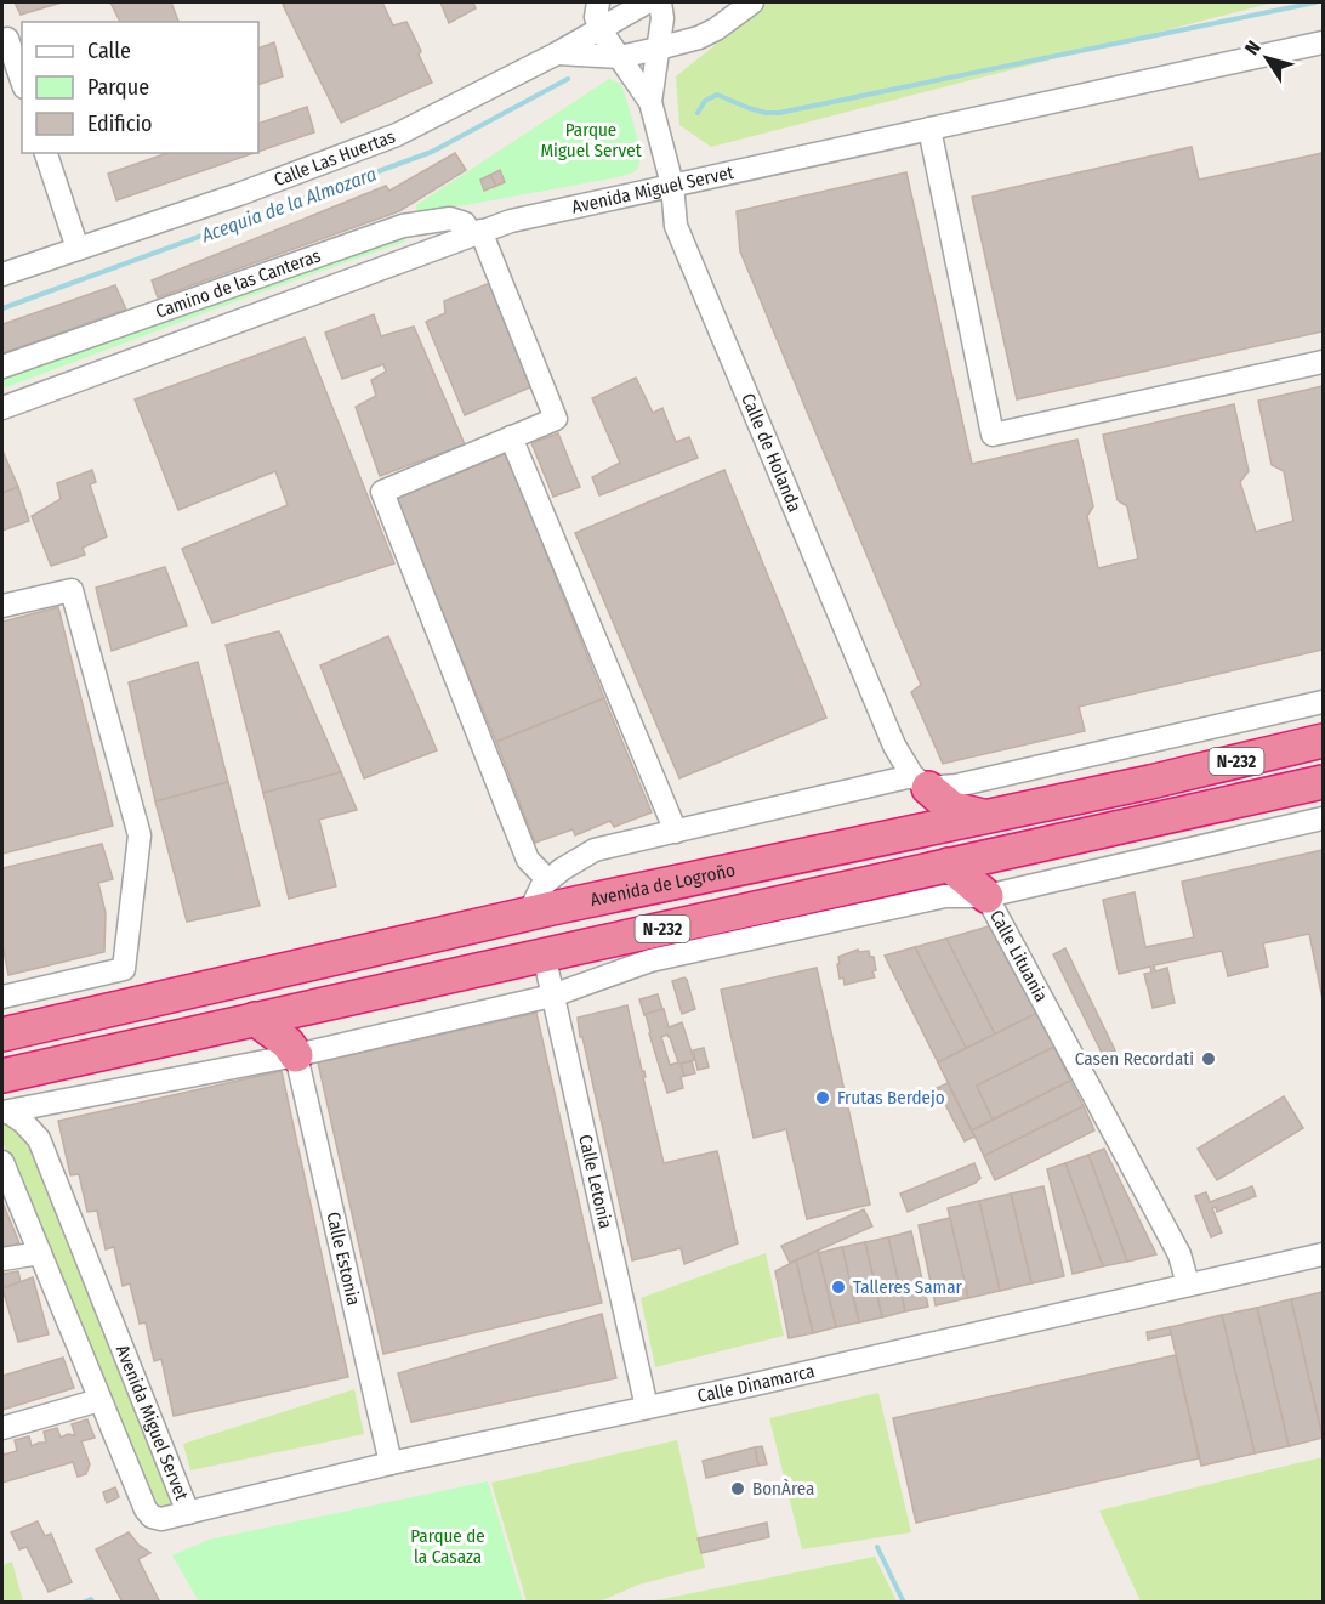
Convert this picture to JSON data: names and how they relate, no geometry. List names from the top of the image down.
{
  "streets": {
    "highway": ["N-232", "Avenida de Logroño"],
    "street": [
      "Calle Las Huertas",
      "Avenida Miguel Servet",
      "Camino de las Canteras",
      "Calle de Holanda",
      "Calle Lituania",
      "Calle Letonia",
      "Calle Estonia",
      "Calle Dinamarca"
    ]
  },
  "crossings": [
    ["Calle Las Huertas", "Calle de Holanda"],
    ["Avenida Miguel Servet", "Camino de las Canteras"],
    ["Avenida Miguel Servet", "Calle de Holanda"],
    ["Avenida Miguel Servet", "Calle Dinamarca"],
    ["N-232", "Calle Letonia"],
    ["Calle Lituania", "Calle Dinamarca"],
    ["Calle Letonia", "Calle Dinamarca"],
    ["Calle Estonia", "Calle Dinamarca"]
  ],
  "water": ["Acequia de la Almozara"],
  "parks": ["Parque Miguel Servet", "Parque de la Casaza"],
  "places": [
    "Casen Recordati",
    "Frutas Berdejo",
    "Talleres Samar",
    "BonÀrea"
  ],
  "legend": ["Calle", "Parque", "Edificio"],
  "north": "top left"
}
